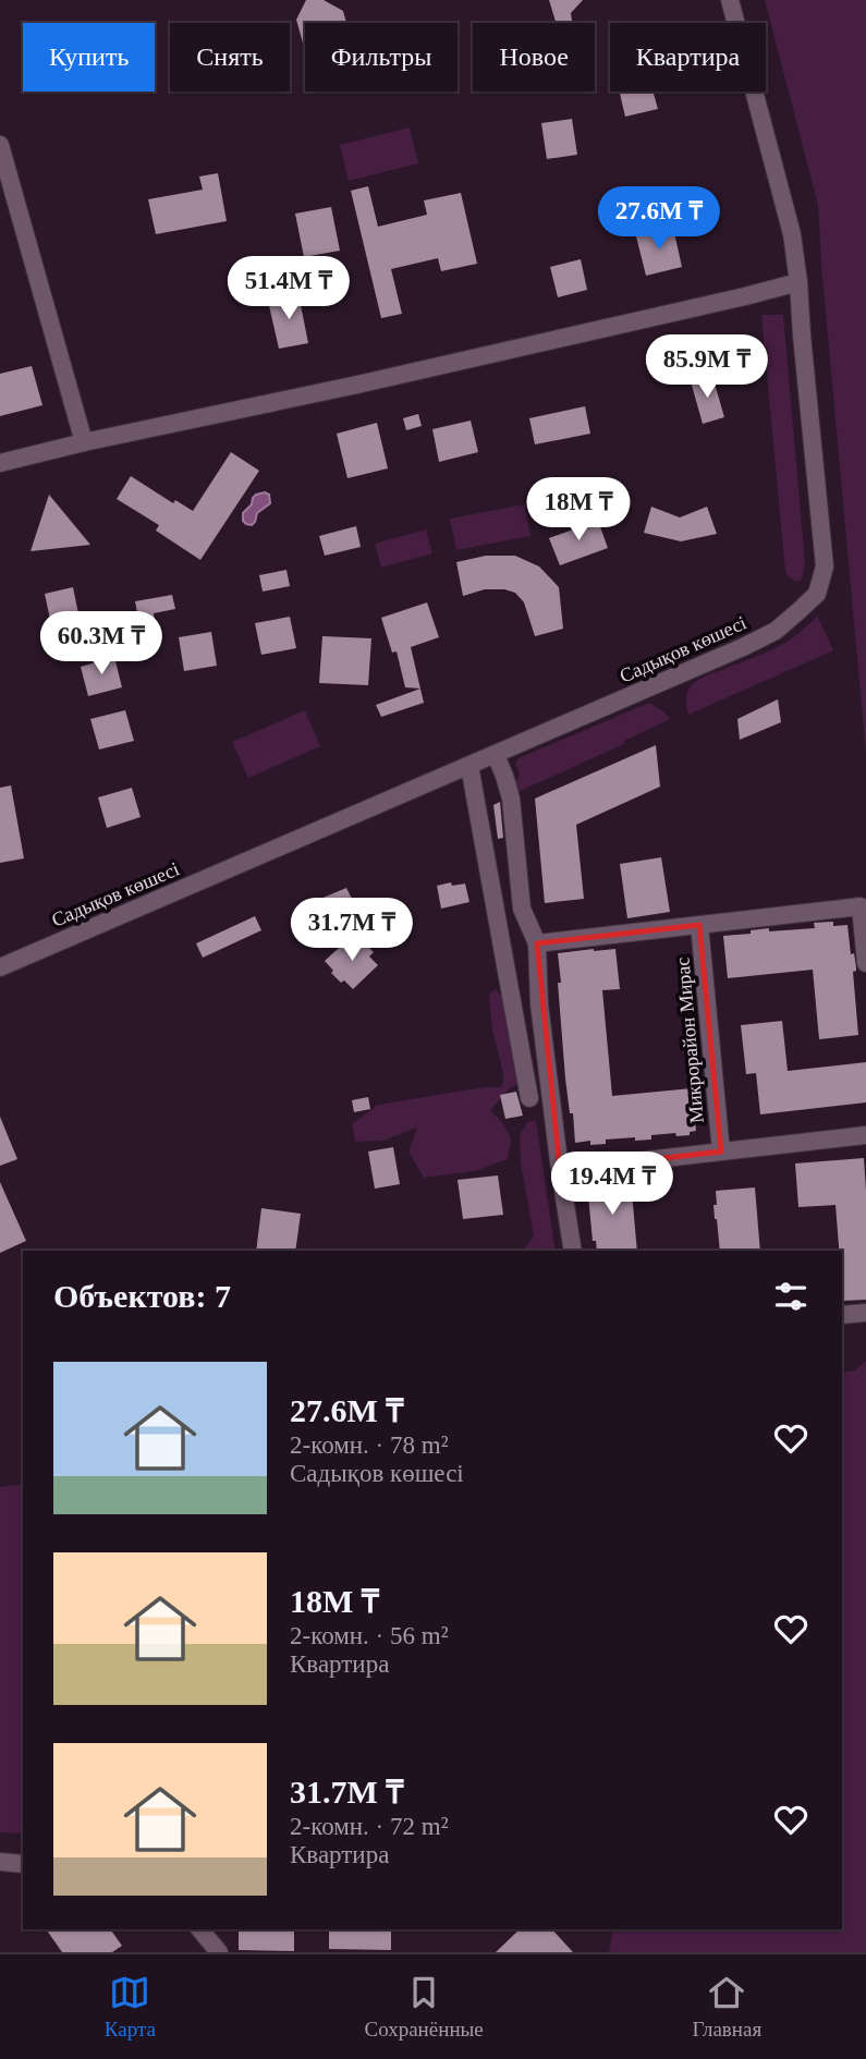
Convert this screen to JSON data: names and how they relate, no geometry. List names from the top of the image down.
{
  "streets": {
    "street": ["Садықов көшесі", "Микрорайон Мирас"]
  },
  "page": {
    "chip": [
      "Купить",
      "Снять",
      "Фильтры",
      "Новое",
      "Квартира"
    ],
    "price": [
      "27.6M ₸",
      "51.4M ₸",
      "85.9M ₸",
      "18M ₸",
      "60.3M ₸",
      "31.7M ₸",
      "19.4M ₸"
    ],
    "heading": "Объектов: 7",
    "list": [
      {
        "name": "27.6M ₸",
        "note": "2-комн. · 78 m² · Садықов көшесі"
      },
      {
        "name": "18M ₸",
        "note": "2-комн. · 56 m² · Квартира"
      },
      {
        "name": "31.7M ₸",
        "note": "2-комн. · 72 m² · Квартира"
      }
    ],
    "tabs": ["Карта", "Сохранённые", "Главная"]
  }
}
